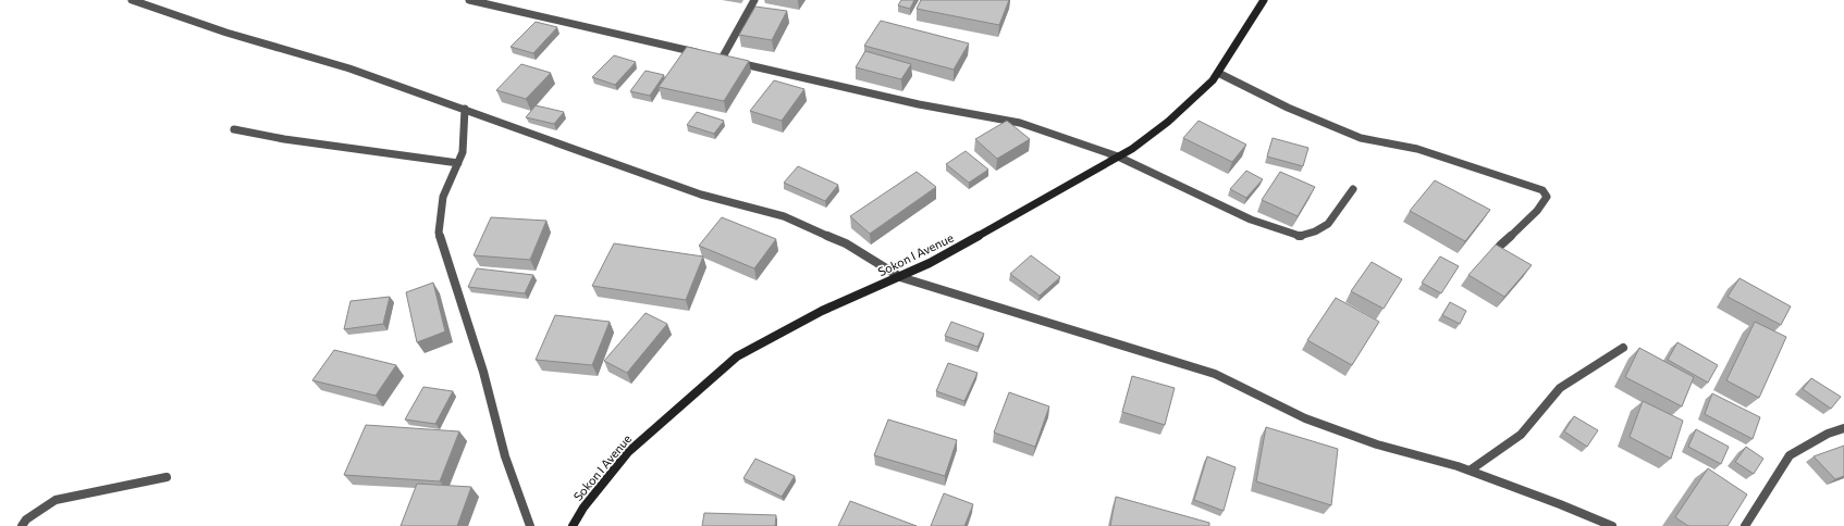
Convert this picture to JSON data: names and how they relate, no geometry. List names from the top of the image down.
{
  "streets": {
    "street": ["Sokon I Avenue"]
  }
}
